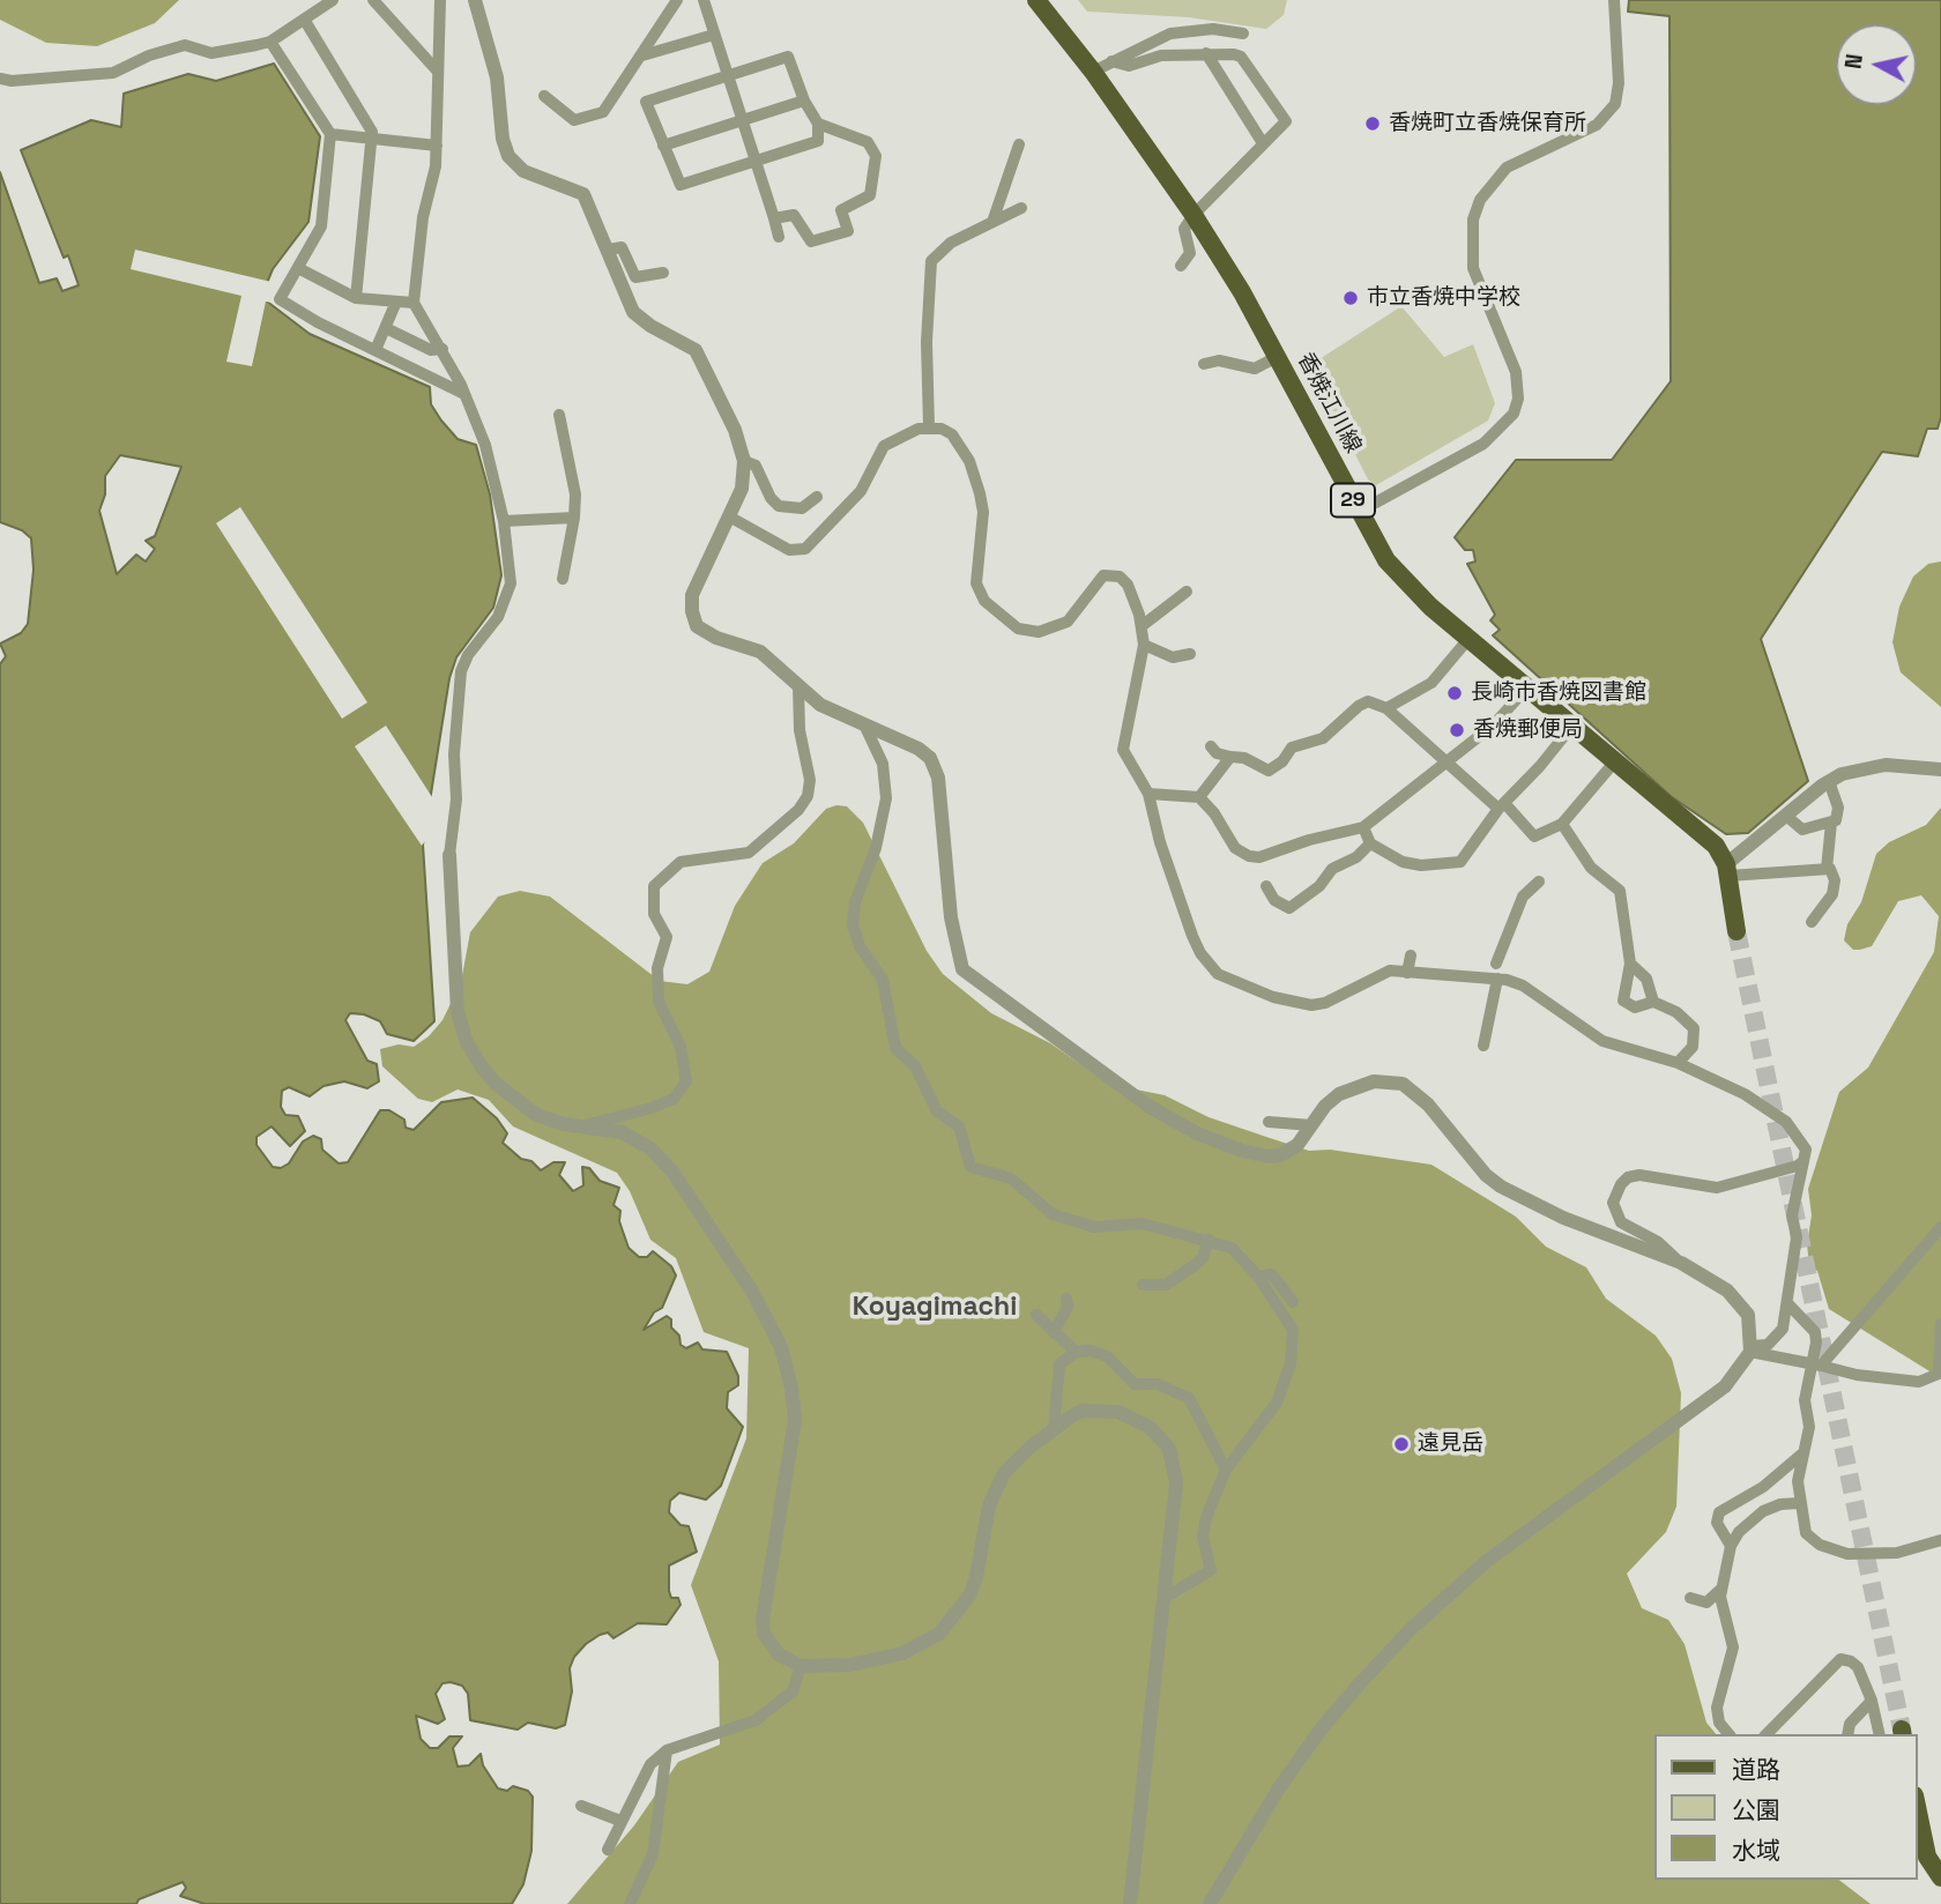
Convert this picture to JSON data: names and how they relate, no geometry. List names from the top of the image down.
{
  "streets": {
    "main road": ["香焼江川線", "29"]
  },
  "districts": ["Koyagimachi"],
  "places": [
    "香焼町立香焼保育所",
    "市立香焼中学校",
    "長崎市香焼図書館",
    "香焼郵便局",
    "遠見岳"
  ],
  "legend": ["道路", "公園", "水域"],
  "north": "left"
}
